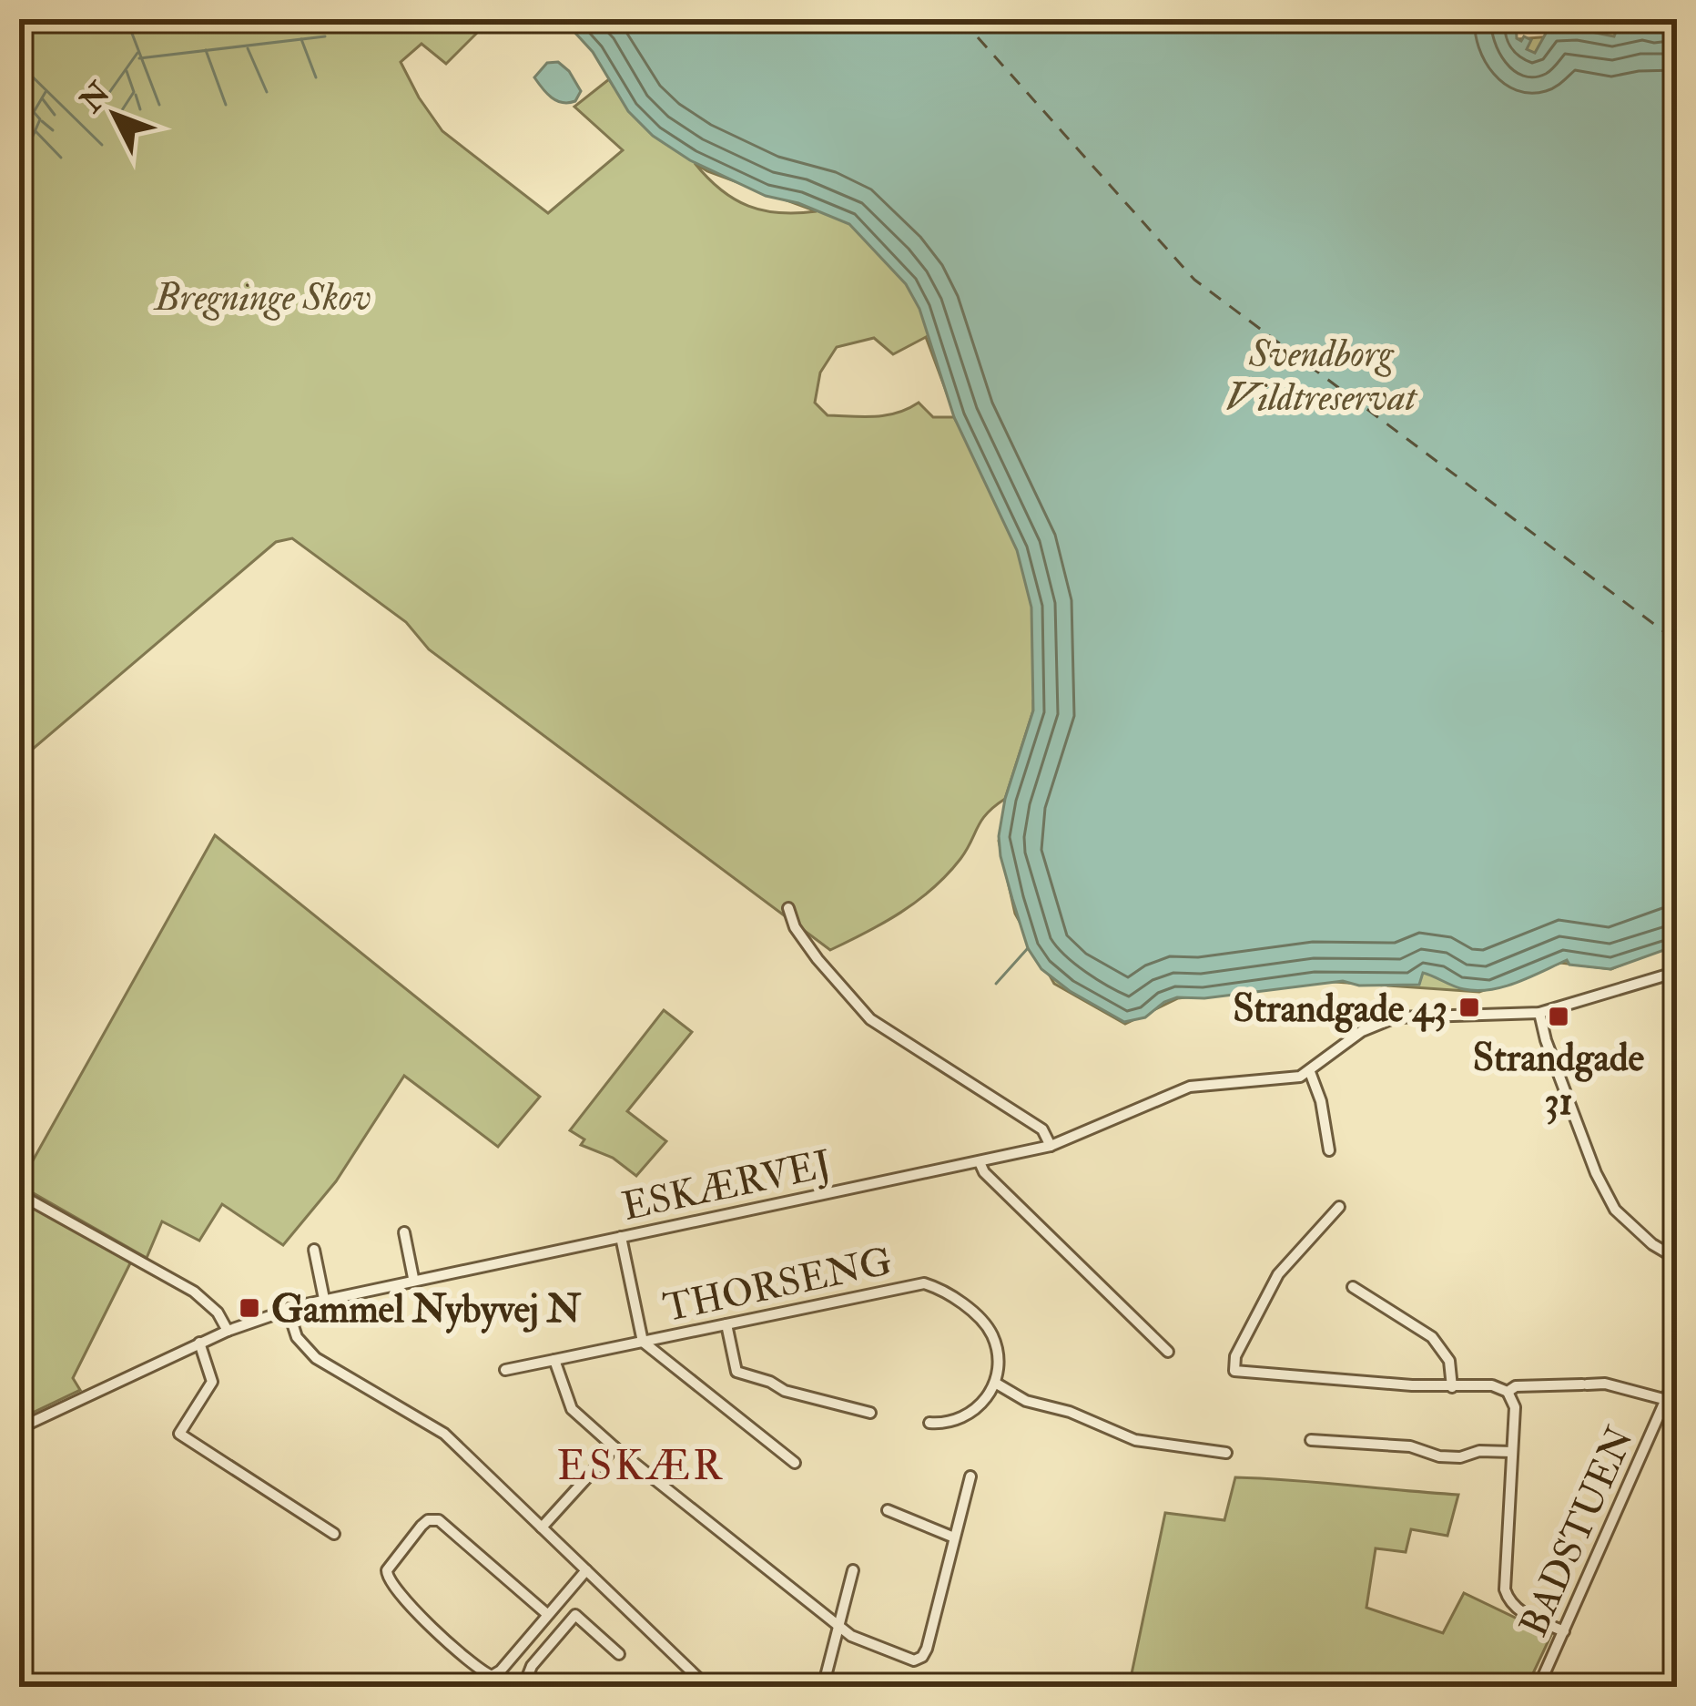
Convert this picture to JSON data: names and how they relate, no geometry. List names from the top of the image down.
{
  "streets": {
    "street": ["ESKÆRVEJ", "THORSENG", "BADSTUEN"]
  },
  "crossings": [
    ["ESKÆRVEJ", "THORSENG"]
  ],
  "districts": ["ESKÆR"],
  "parks": ["Bregninge Skov", "Svendborg Vildtreservat"],
  "places": {
    "transit": ["Strandgade 43", "Strandgade 31", "Gammel Nybyvej N"]
  },
  "north": "top left"
}
